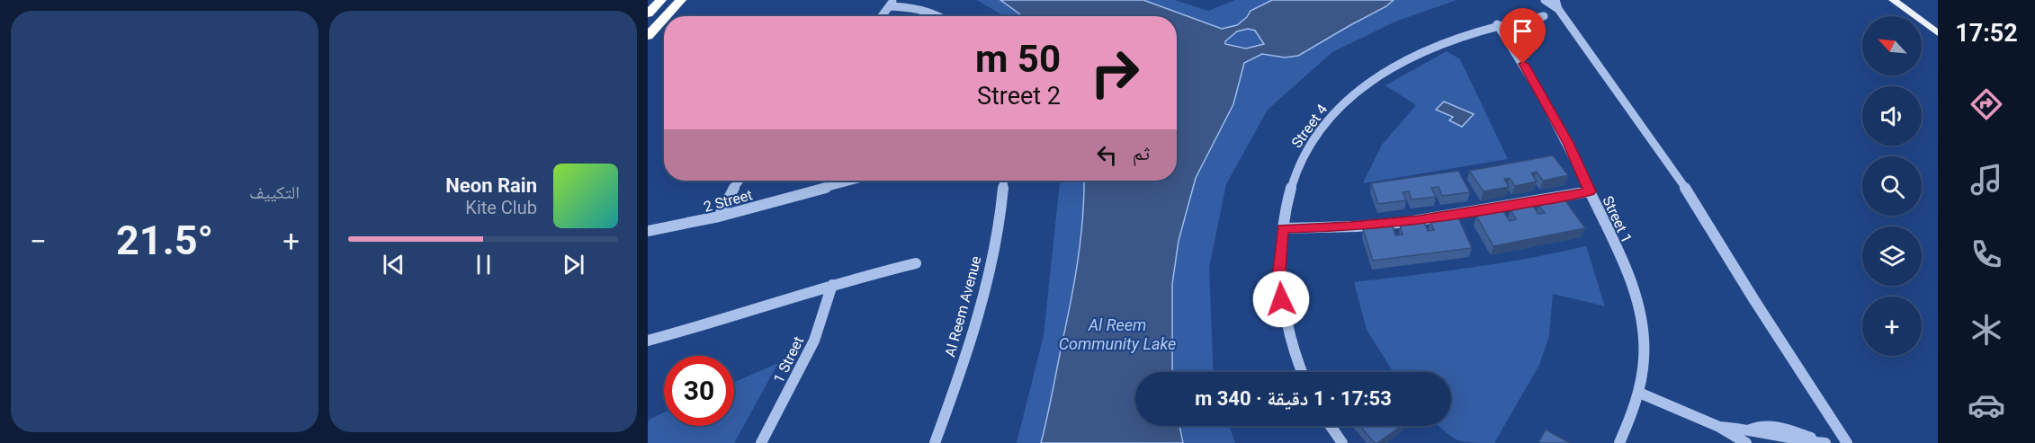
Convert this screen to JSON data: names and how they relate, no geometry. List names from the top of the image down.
{
  "streets": {
    "street": [
      "Street 4",
      "2 Street",
      "Street 1",
      "Al Reem Avenue",
      "1 Street"
    ]
  },
  "crossings": [
    ["Street 4", "Street 1"]
  ],
  "water": ["Al Reem Community Lake"],
  "north": "top left",
  "page": {
    "tabs": "17:52",
    "tile": "التكييف",
    "map_buttons": "+",
    "turn": ["50 m", "Street 2"],
    "then": "ثم",
    "song": ["Neon Rain", "Kite Club"],
    "heat": ["−", "21.5°", "+"],
    "limit": "30",
    "trip": "17:53 · 1 دقيقة · 340 m"
  }
}
